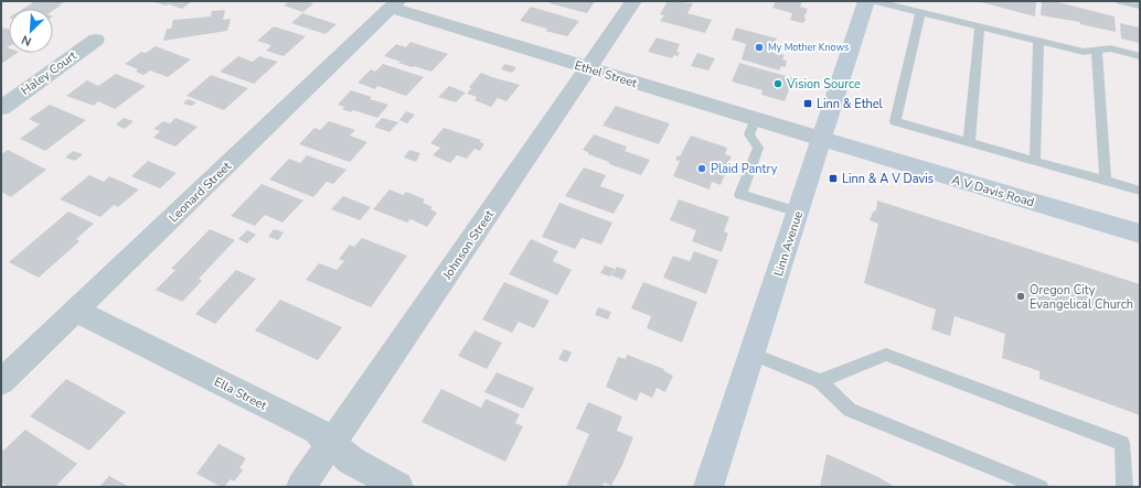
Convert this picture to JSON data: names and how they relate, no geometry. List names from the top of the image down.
{
  "streets": {
    "main road": ["A V Davis Road", "Linn Avenue"],
    "street": [
      "Haley Court",
      "Ethel Street",
      "Leonard Street",
      "Johnson Street",
      "Ella Street"
    ]
  },
  "crossings": [
    ["Ethel Street", "A V Davis Road"],
    ["Ethel Street", "Leonard Street"],
    ["Ethel Street", "Linn Avenue"],
    ["Ethel Street", "Johnson Street"],
    ["A V Davis Road", "Linn Avenue"],
    ["Leonard Street", "Ella Street"],
    ["Johnson Street", "Ella Street"]
  ],
  "places": {
    "other": [
      "My Mother Knows",
      "Vision Source",
      "Plaid Pantry",
      "Oregon City Evangelical Church"
    ],
    "transit": ["Linn & Ethel", "Linn & A V Davis"]
  },
  "north": "bottom left"
}
